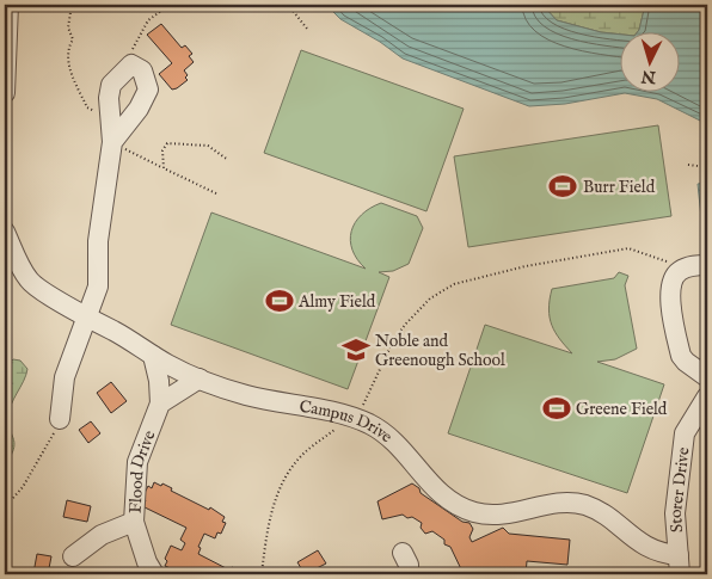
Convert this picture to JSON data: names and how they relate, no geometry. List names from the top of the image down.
{
  "streets": {
    "lane": ["Campus Drive", "Flood Drive", "Storer Drive"]
  },
  "crossings": [
    ["Campus Drive", "Flood Drive"],
    ["Campus Drive", "Storer Drive"]
  ],
  "places": {
    "sports": ["Burr Field", "Almy Field", "Greene Field"],
    "school or university": ["Noble and Greenough School"]
  },
  "north": "bottom"
}
